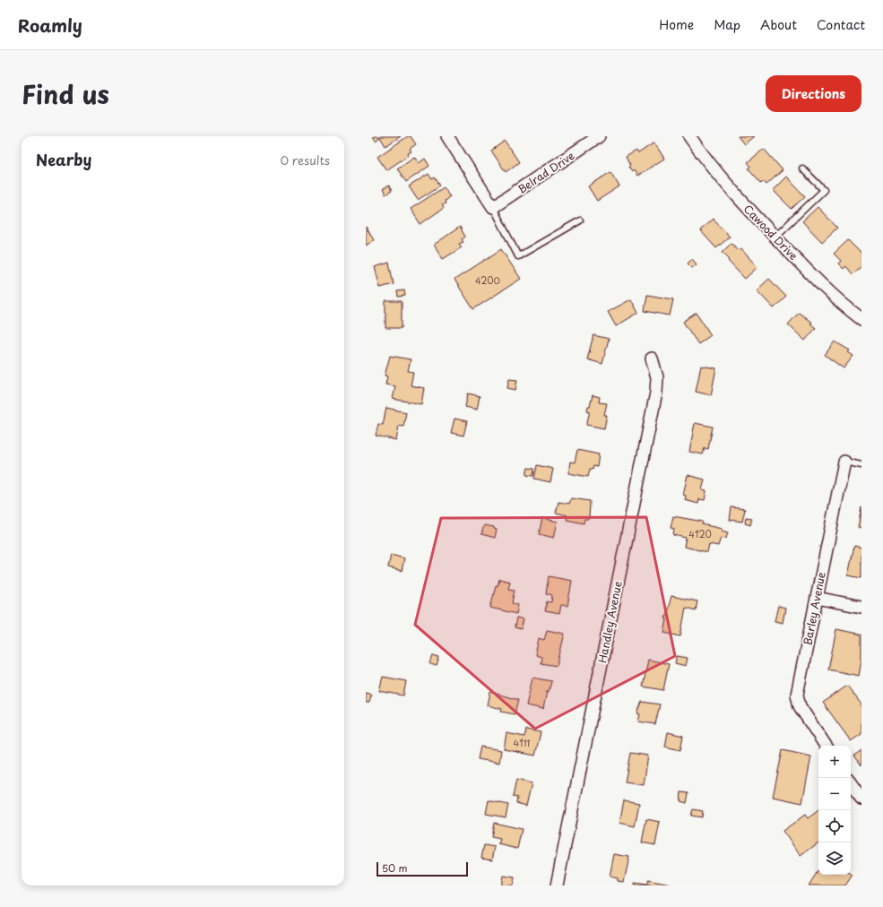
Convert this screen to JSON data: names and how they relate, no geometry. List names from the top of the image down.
{
  "streets": {
    "street": [
      "Belrad Drive",
      "Cawood Drive",
      "Barley Avenue",
      "Handley Avenue"
    ]
  },
  "house_numbers": ["4200", "4120", "4111"],
  "scale_bar": "50 m",
  "page": {
    "header": "Roamly",
    "nav": [
      "Home",
      "Map",
      "About",
      "Contact"
    ],
    "title": "Find us",
    "buttons": "Directions",
    "heading": ["Nearby", "0 results"],
    "map_buttons": ["+", "−"],
    "scale": "50 m"
  }
}
